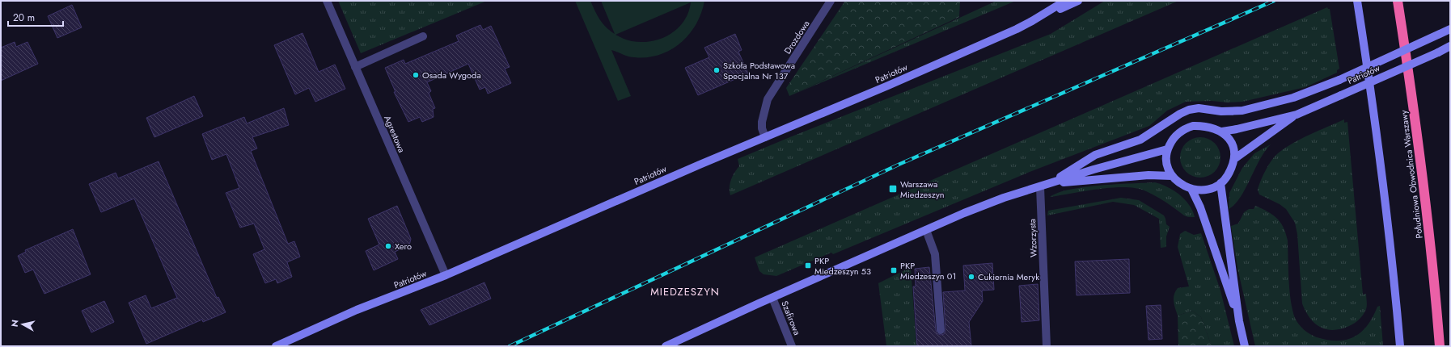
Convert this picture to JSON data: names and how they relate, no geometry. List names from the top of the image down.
{
  "streets": {
    "highway": ["Południowa Obwodnica Warszawy"],
    "main road": ["Patriotów"],
    "street": [
      "Drozdowa",
      "Agrestowa",
      "Wzorzysta",
      "Szafirowa"
    ]
  },
  "crossings": [
    ["Drozdowa", "Patriotów"],
    ["Patriotów", "Agrestowa"]
  ],
  "districts": ["MIEDZESZYN"],
  "places": {
    "other": [
      "Szkoła Podstawowa Specjalna Nr 137",
      "Osada Wygoda",
      "Xero",
      "Cukiernia Meryk"
    ],
    "transit": ["Warszawa Miedzeszyn", "PKP Miedzeszyn 53", "PKP Miedzeszyn 01"]
  },
  "scale_bar": "20 m",
  "north": "left"
}
